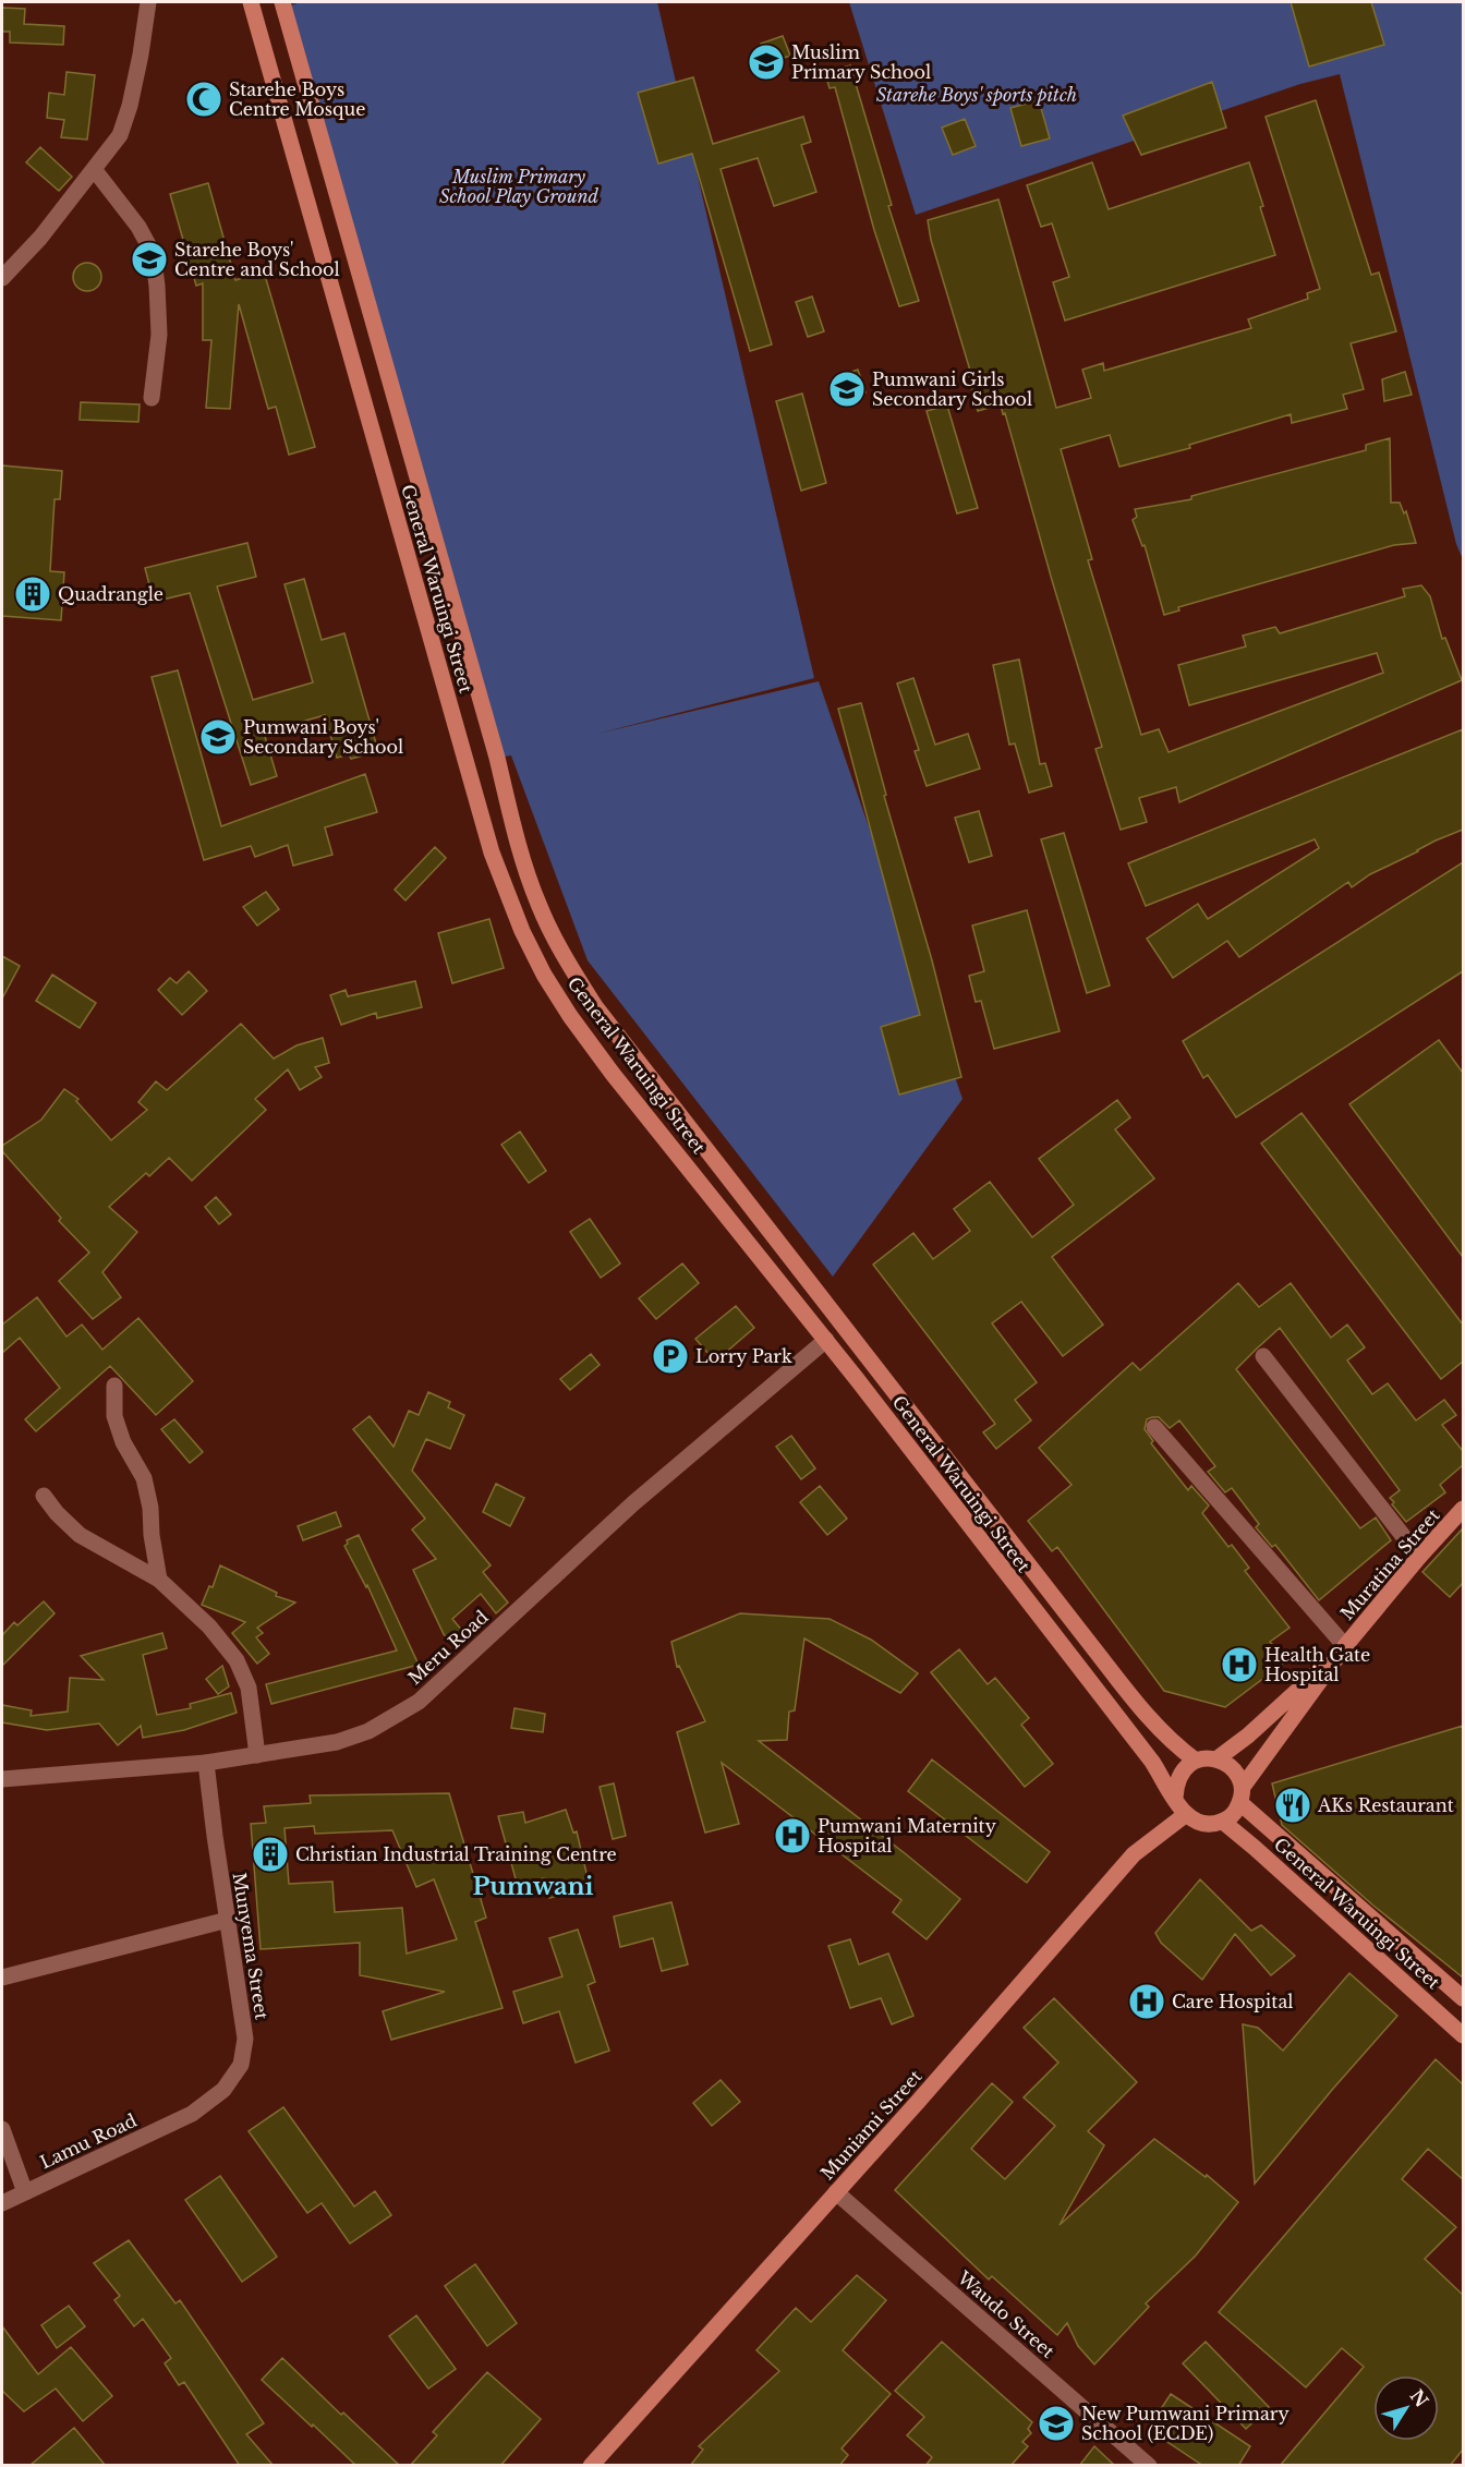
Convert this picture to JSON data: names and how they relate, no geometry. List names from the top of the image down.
{
  "streets": {
    "main road": ["General Waruingi Street", "Muratina Street", "Muniami Street"],
    "street": [
      "Meru Road",
      "Munyema Street",
      "Lamu Road",
      "Waudo Street"
    ]
  },
  "crossings": [
    ["General Waruingi Street", "Muratina Street"],
    ["General Waruingi Street", "Meru Road"],
    ["General Waruingi Street", "Muniami Street"],
    ["Muratina Street", "Muniami Street"],
    ["Meru Road", "Munyema Street"],
    ["Munyema Street", "Lamu Road"],
    ["Muniami Street", "Waudo Street"]
  ],
  "districts": ["Pumwani"],
  "parks": ["Starehe Boys' sports pitch", "Muslim Primary School Play Ground"],
  "places": {
    "school or university": [
      "Muslim Primary School",
      "Starehe Boys' Centre and School",
      "Pumwani Girls Secondary School",
      "Pumwani Boys' Secondary School",
      "New Pumwani Primary School (ECDE)"
    ],
    "mosque": ["Starehe Boys Centre Mosque"],
    "building": ["Quadrangle", "Christian Industrial Training Centre"],
    "parking": ["Lorry Park"],
    "hospital": ["Health Gate Hospital", "Pumwani Maternity Hospital", "Care Hospital"],
    "restaurant": ["AKs Restaurant"]
  },
  "north": "top right"
}
